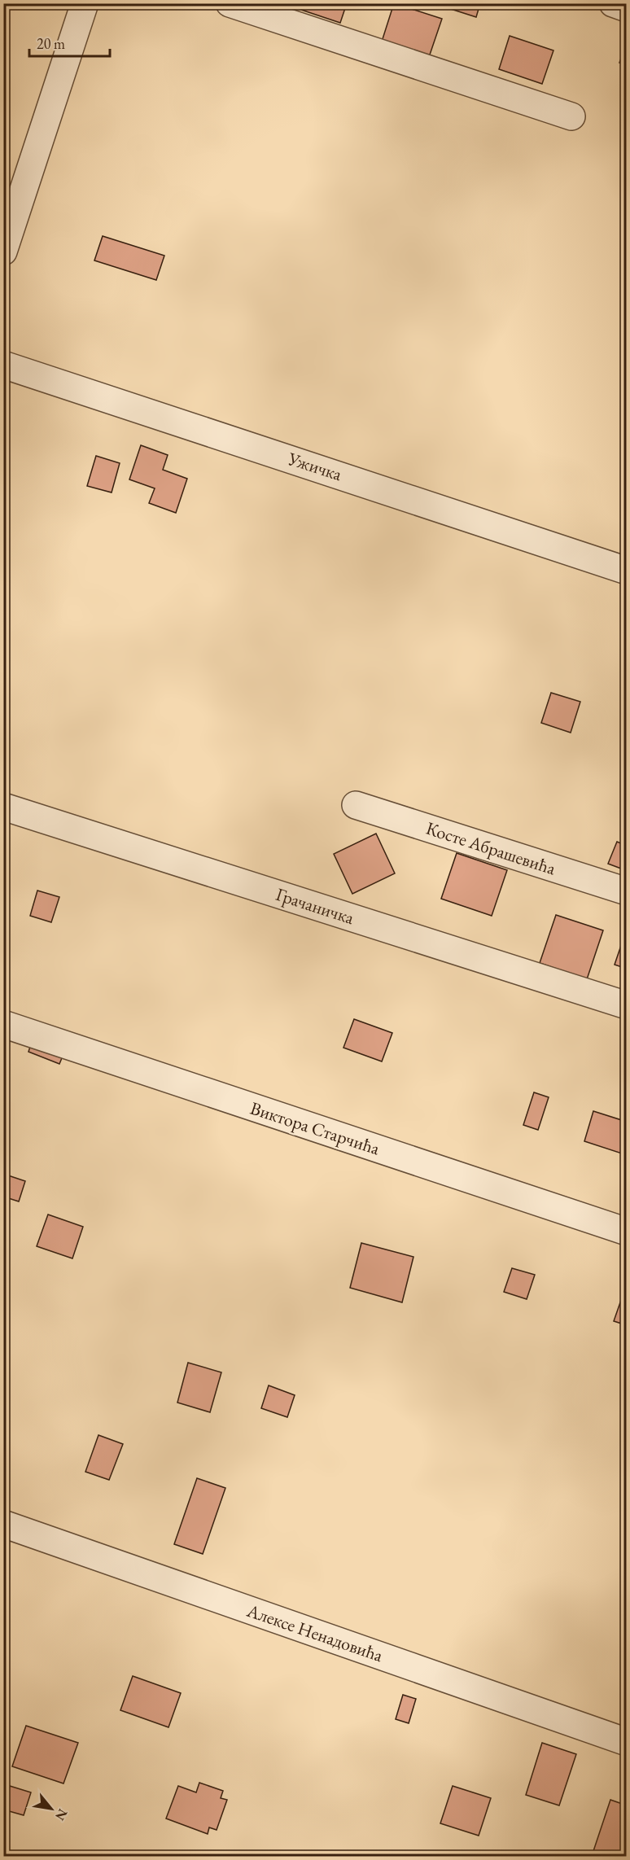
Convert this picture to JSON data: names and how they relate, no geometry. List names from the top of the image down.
{
  "streets": {
    "street": [
      "Ужичка",
      "Косте Абрашевића",
      "Грачаничка",
      "Виктора Старчића",
      "Алексе Ненадовића"
    ]
  },
  "scale_bar": "20 m",
  "north": "bottom right"
}
